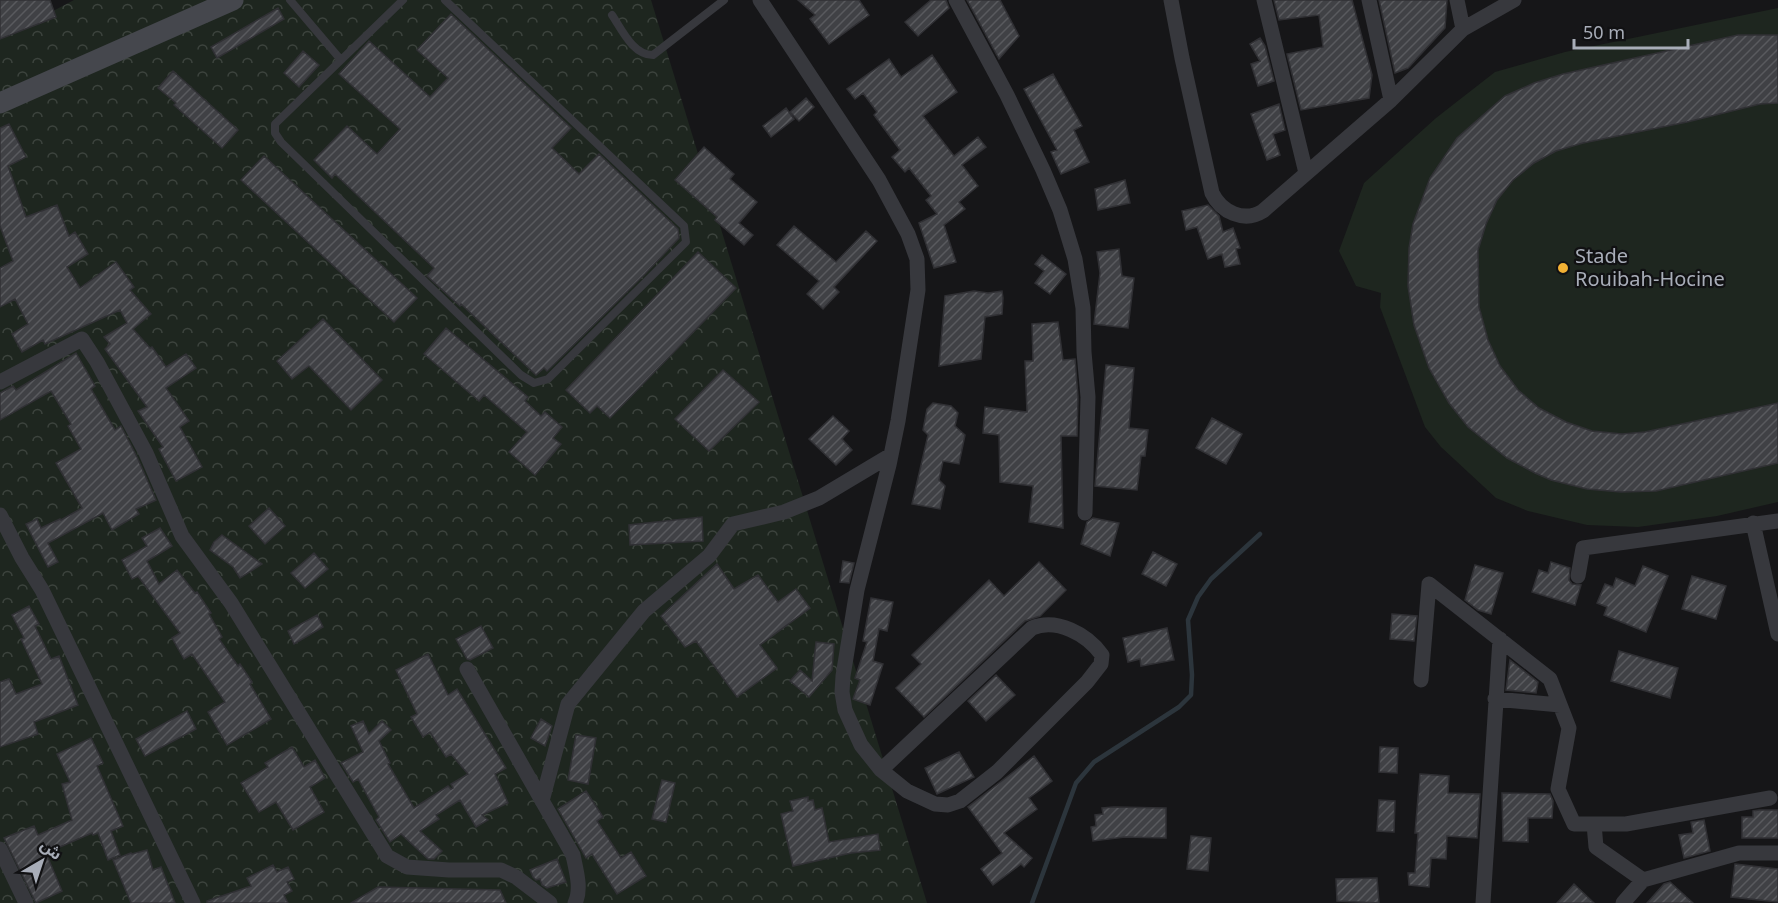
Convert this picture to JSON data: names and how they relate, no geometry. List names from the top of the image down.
{
  "places": ["Stade Rouibah-Hocine"],
  "scale_bar": "50 m",
  "north": "top right"
}
